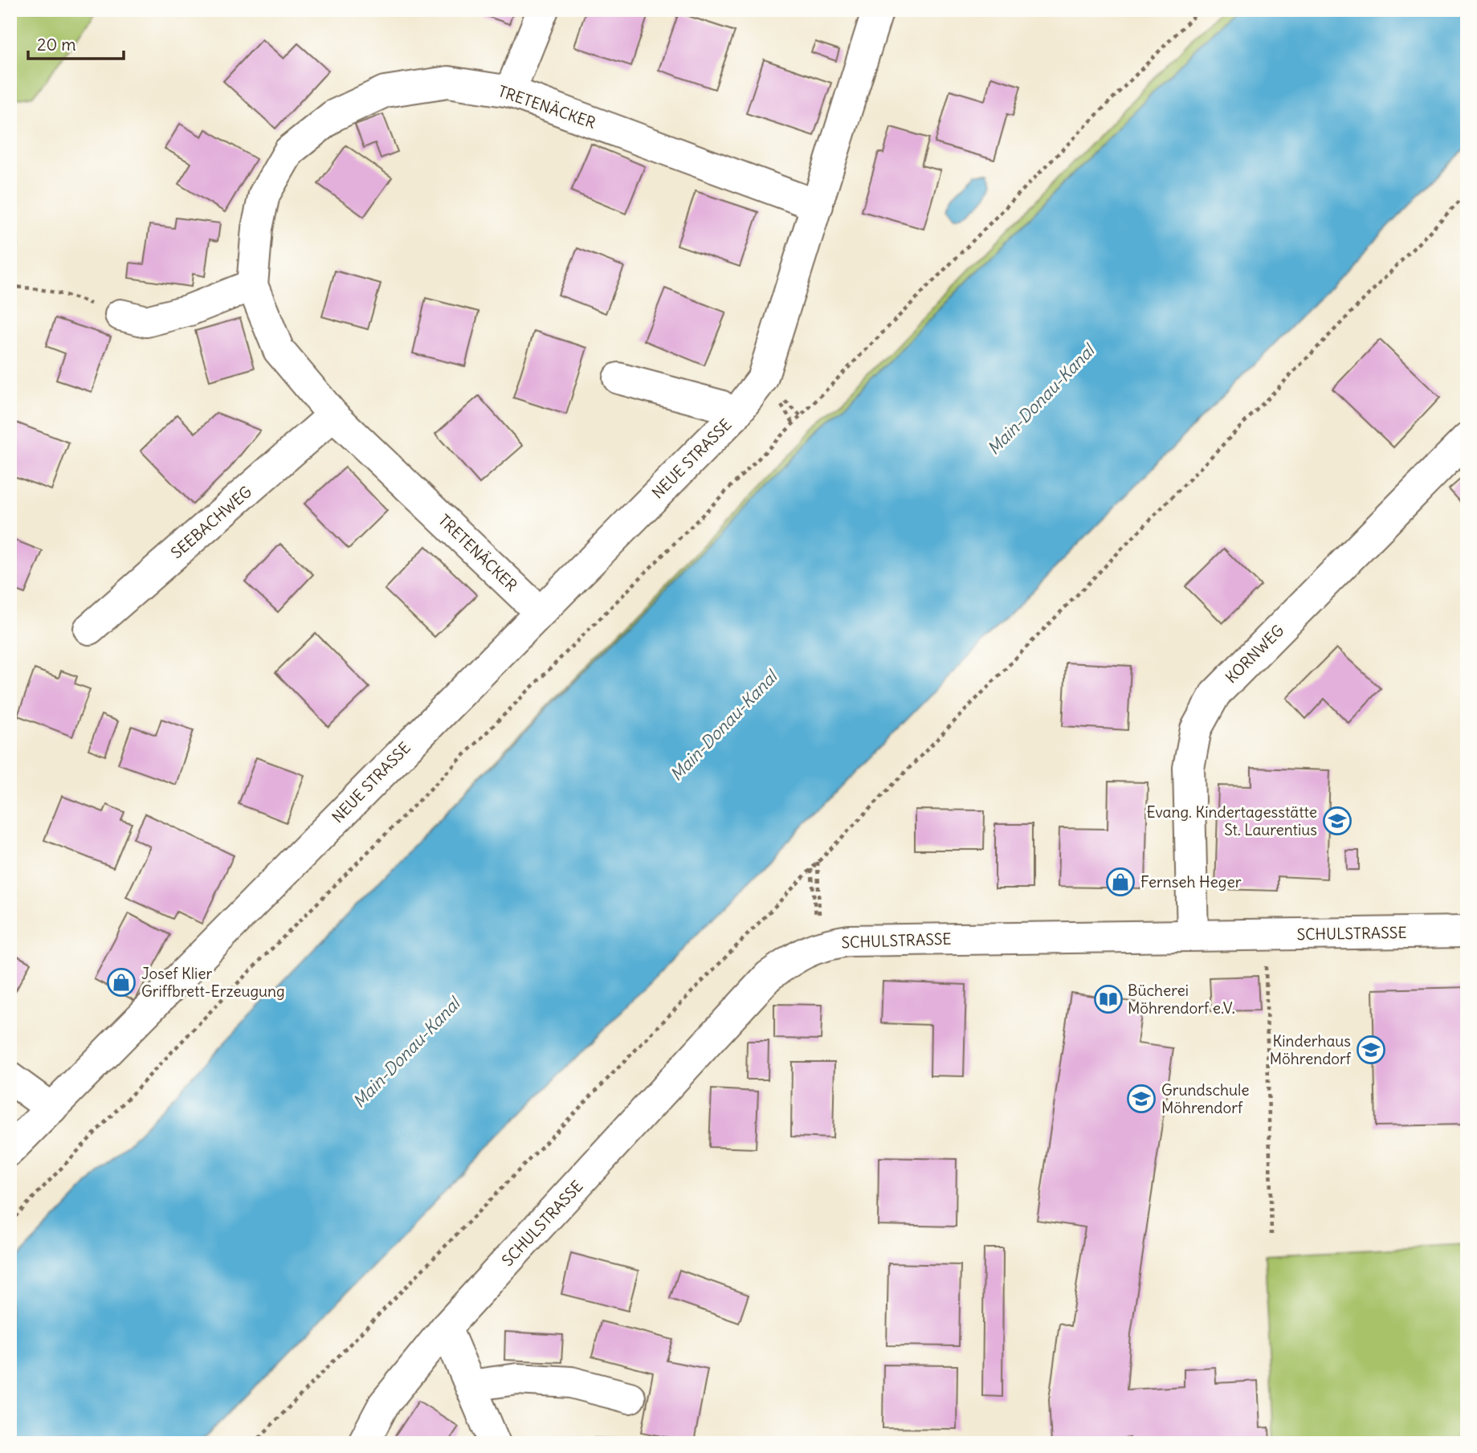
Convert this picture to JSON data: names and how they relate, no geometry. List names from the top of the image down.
{
  "streets": {
    "street": [
      "TRETENÄCKER",
      "NEUE STRASSE",
      "SEEBACHWEG",
      "KORNWEG",
      "SCHULSTRASSE"
    ]
  },
  "crossings": [
    ["TRETENÄCKER", "NEUE STRASSE"],
    ["TRETENÄCKER", "SEEBACHWEG"],
    ["KORNWEG", "SCHULSTRASSE"]
  ],
  "water": ["Main-Donau-Kanal"],
  "places": {
    "school or university": ["Evang. Kindertagesstätte St. Laurentius", "Kinderhaus Möhrendorf", "Grundschule Möhrendorf"],
    "shop": ["Fernseh Heger", "Josef Klier Griffbrett-Erzeugung"],
    "library": ["Bücherei Möhrendorf e.V."]
  },
  "scale_bar": "20 m"
}
